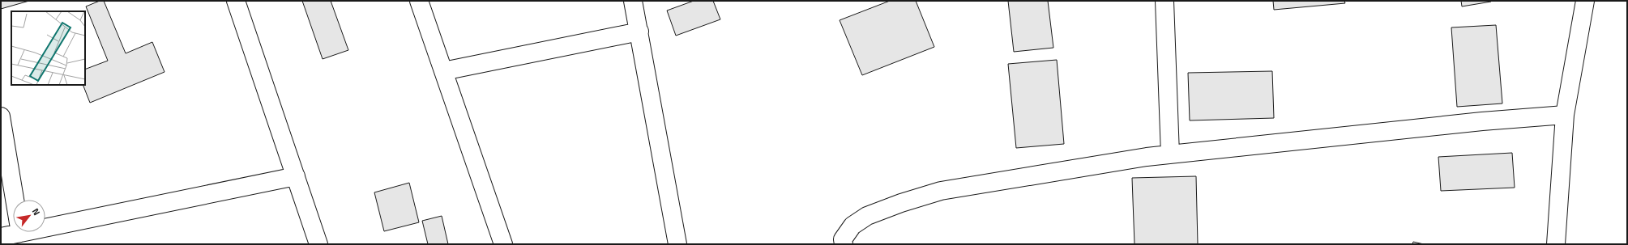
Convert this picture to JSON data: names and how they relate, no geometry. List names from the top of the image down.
{
  "north": "top right"
}
